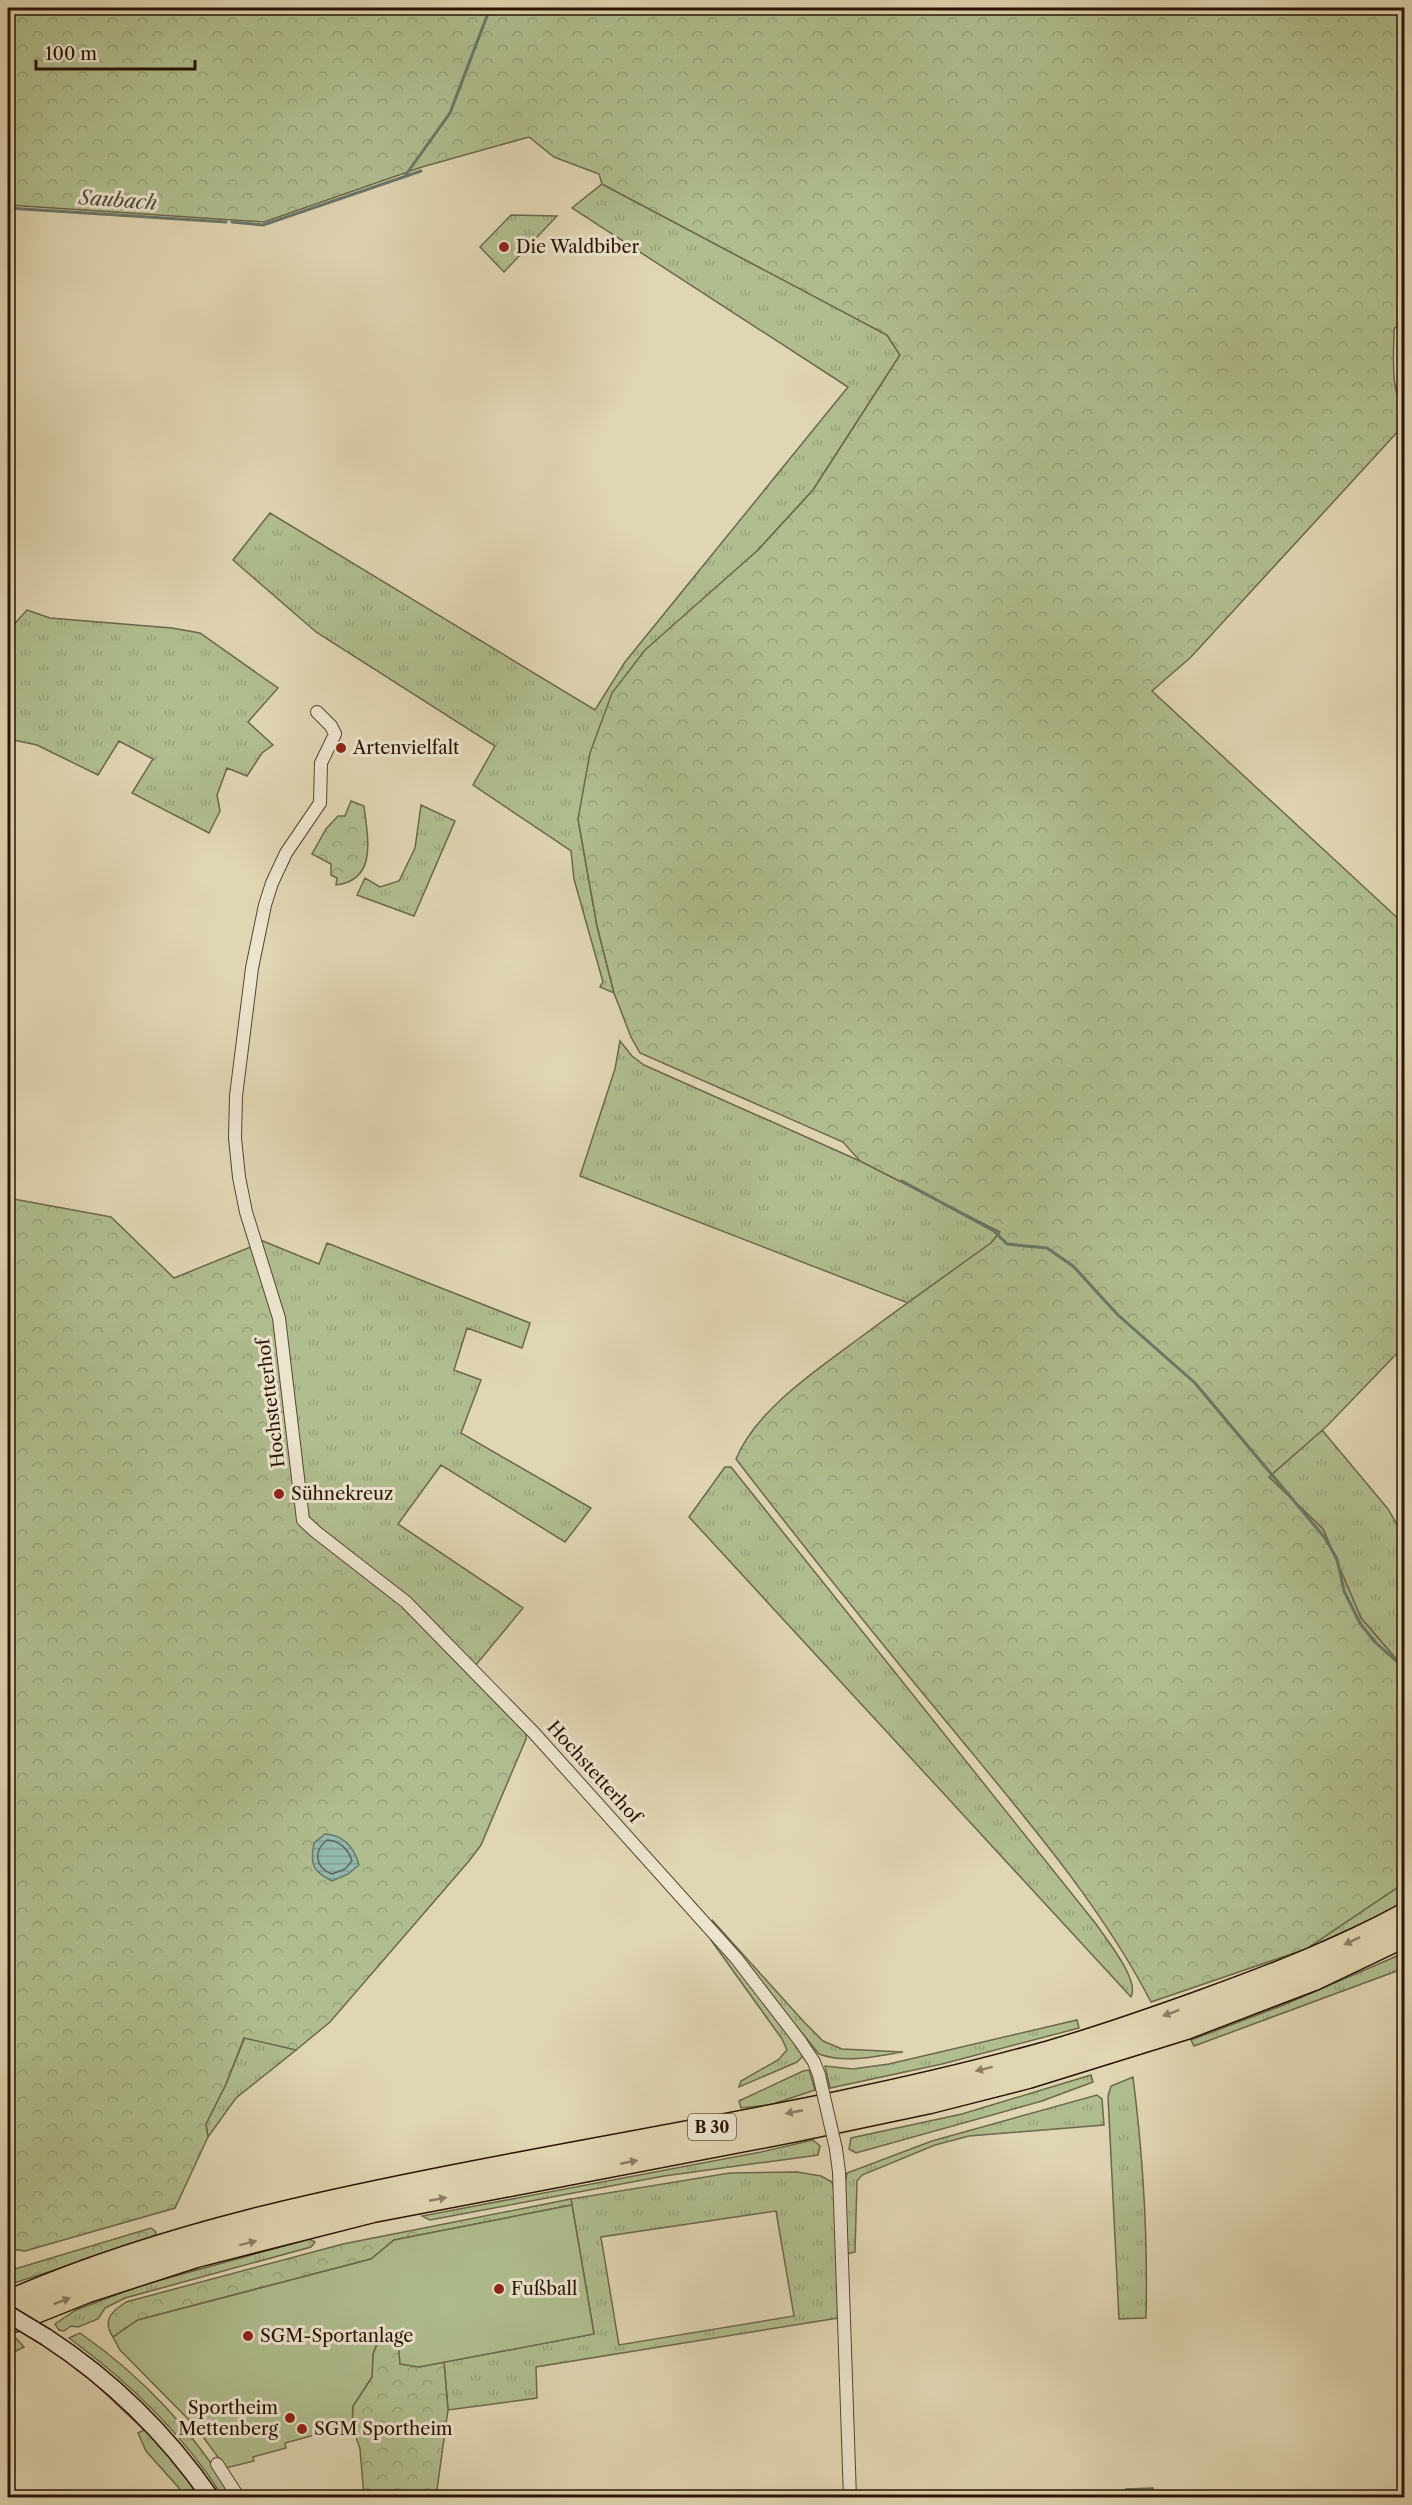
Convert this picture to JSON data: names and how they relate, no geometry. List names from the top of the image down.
{
  "streets": {
    "highway": ["B 30"],
    "street": ["Hochstetterhof"]
  },
  "water": ["Saubach"],
  "places": [
    "Die Waldbiber",
    "Artenvielfalt",
    "Sühnekreuz",
    "Fußball",
    "SGM-Sportanlage",
    "Sportheim Mettenberg",
    "SGM Sportheim"
  ],
  "scale_bar": "100 m"
}
